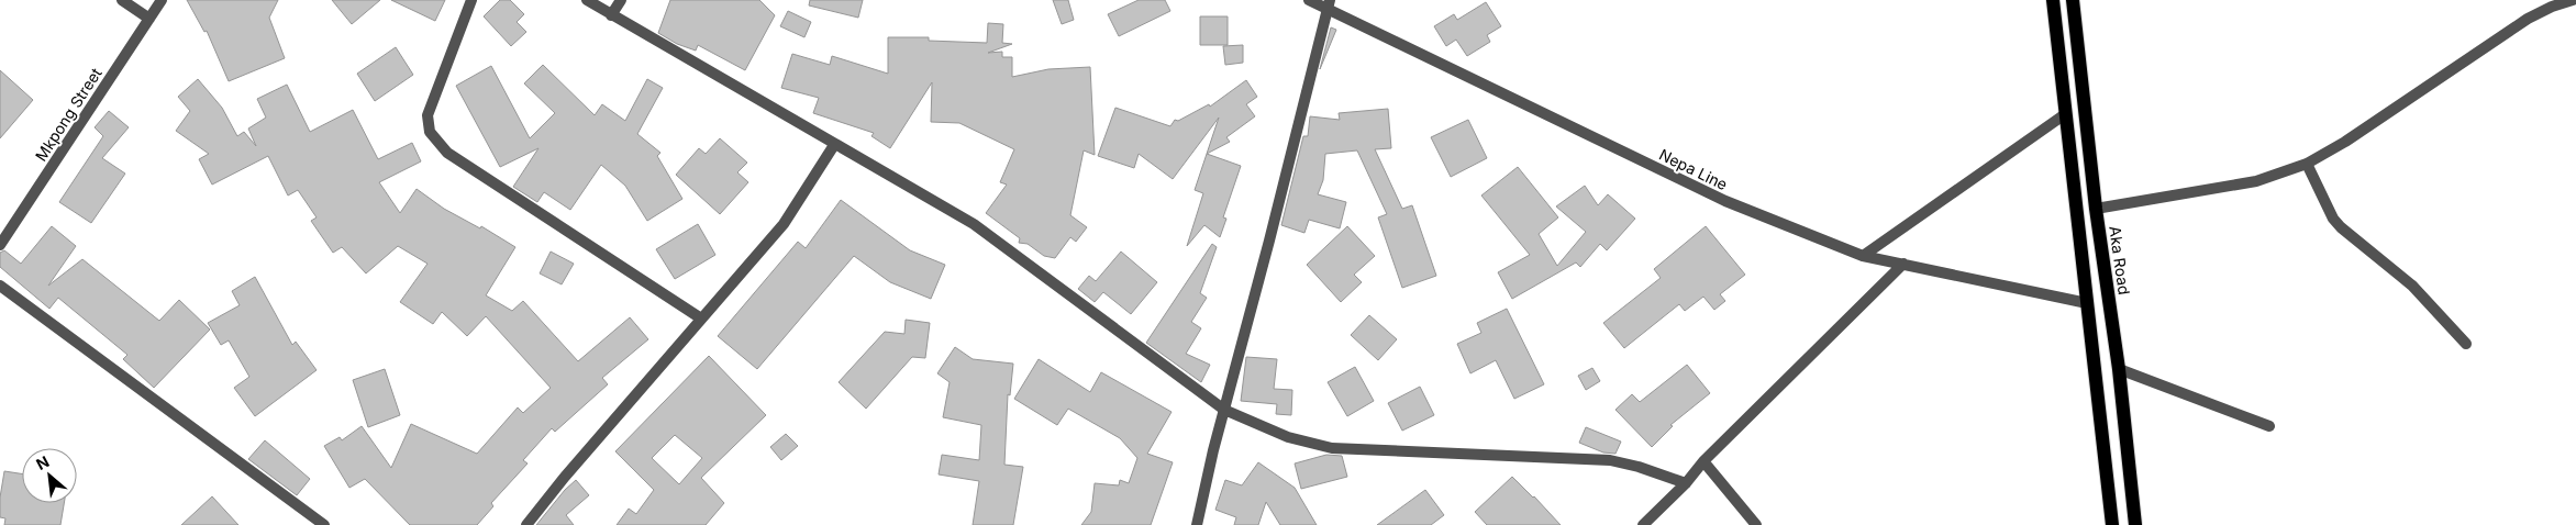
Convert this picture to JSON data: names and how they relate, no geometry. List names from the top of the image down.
{
  "streets": {
    "main road": ["Aka Road"],
    "street": ["Mkpong Street", "Nepa Line"]
  },
  "north": "top left"
}
